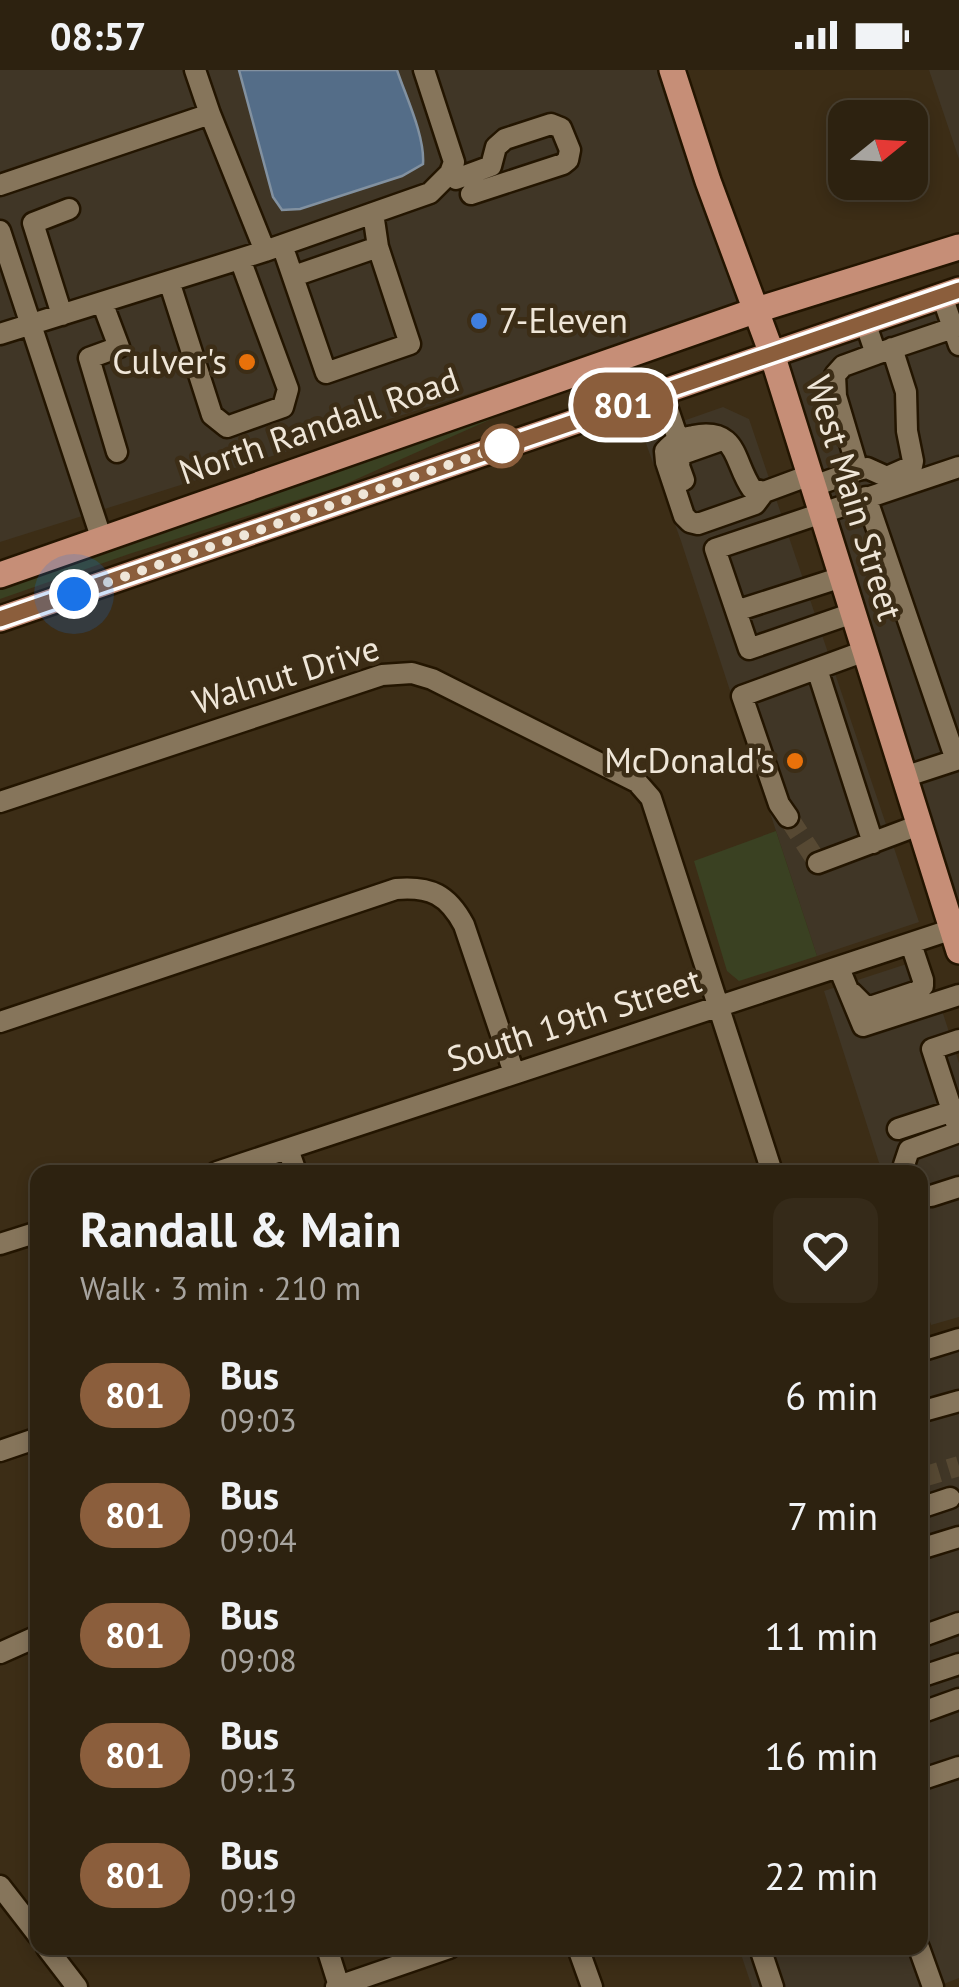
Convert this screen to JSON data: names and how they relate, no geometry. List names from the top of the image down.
{
  "streets": {
    "main road": ["North Randall Road", "West Main Street"],
    "street": ["Walnut Drive", "South 19th Street"]
  },
  "crossings": [
    ["North Randall Road", "West Main Street"],
    ["West Main Street", "South 19th Street"],
    ["Walnut Drive", "South 19th Street"]
  ],
  "places": ["7-Eleven", "Culver's", "McDonald's"],
  "lines": ["bus line 801"],
  "north": "right",
  "page": {
    "status": "08:57",
    "on_map": "801",
    "heading": ["Randall & Main", "Walk · 3 min · 210 m"],
    "list": [
      {
        "mark": "801",
        "name": "Bus",
        "note": "09:03",
        "value": "6 min"
      },
      {
        "mark": "801",
        "name": "Bus",
        "note": "09:04",
        "value": "7 min"
      },
      {
        "mark": "801",
        "name": "Bus",
        "note": "09:08",
        "value": "11 min"
      },
      {
        "mark": "801",
        "name": "Bus",
        "note": "09:13",
        "value": "16 min"
      },
      {
        "mark": "801",
        "name": "Bus",
        "note": "09:19",
        "value": "22 min"
      }
    ]
  }
}
